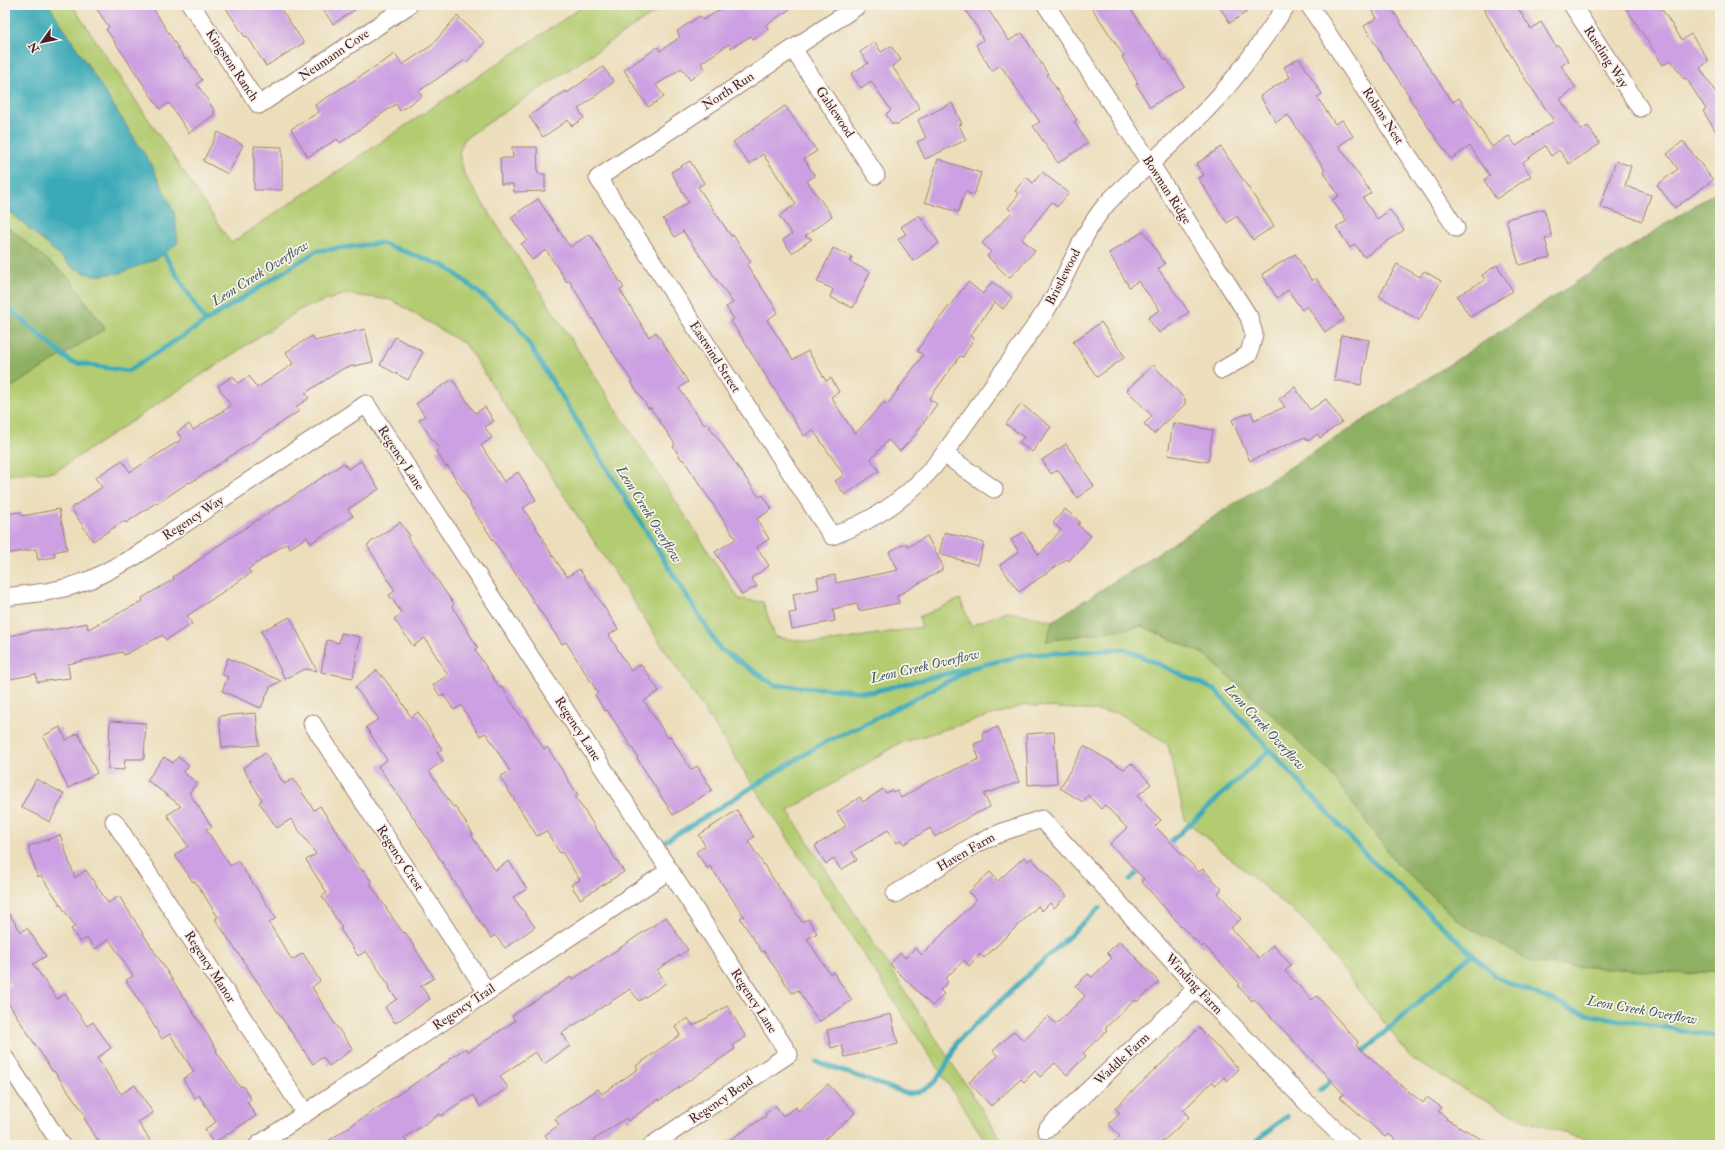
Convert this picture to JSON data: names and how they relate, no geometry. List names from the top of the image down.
{
  "streets": {
    "street": [
      "Neumann Cove",
      "Rustling Way",
      "Kingston Ranch",
      "North Run",
      "Gablewood",
      "Robins Nest",
      "Bowman Ridge",
      "Bristlewood",
      "Eastwind Street",
      "Regency Lane",
      "Regency Way",
      "Haven Farm",
      "Regency Crest",
      "Regency Manor",
      "Winding Farm",
      "Regency Trail",
      "Waddle Farm",
      "Regency Bend"
    ]
  },
  "crossings": [
    ["Neumann Cove", "Kingston Ranch"],
    ["North Run", "Gablewood"],
    ["North Run", "Eastwind Street"],
    ["Bowman Ridge", "Bristlewood"],
    ["Bristlewood", "Eastwind Street"],
    ["Regency Lane", "Regency Way"],
    ["Regency Lane", "Regency Trail"],
    ["Regency Lane", "Regency Bend"],
    ["Haven Farm", "Winding Farm"],
    ["Regency Crest", "Regency Trail"],
    ["Regency Manor", "Regency Trail"],
    ["Winding Farm", "Waddle Farm"]
  ],
  "water": ["Leon Creek Overflow"],
  "north": "bottom left"
}
